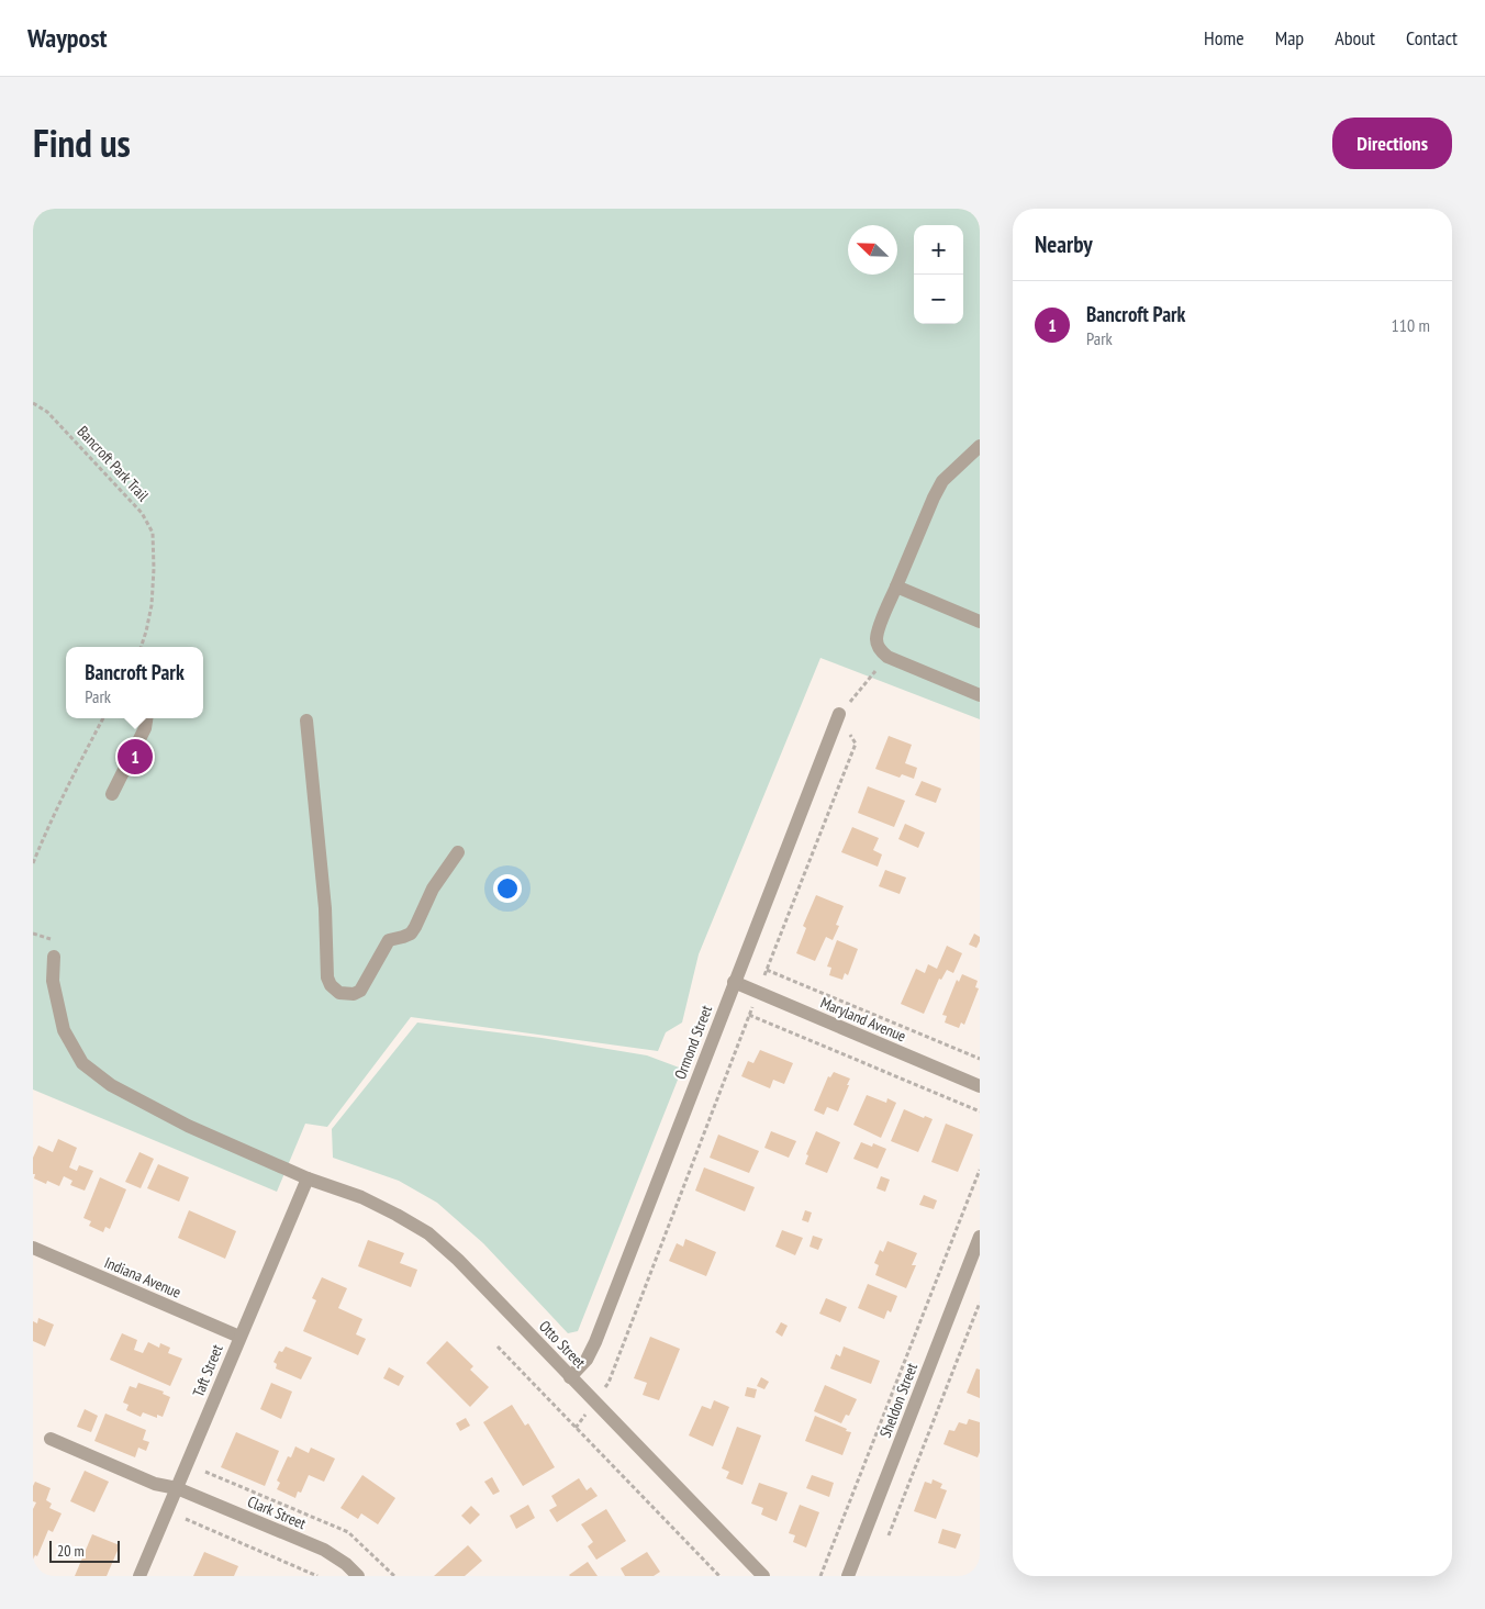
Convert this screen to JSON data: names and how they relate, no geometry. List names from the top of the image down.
{
  "streets": {
    "street": [
      "Maryland Avenue",
      "Ormond Street",
      "Indiana Avenue",
      "Otto Street",
      "Taft Street",
      "Sheldon Street",
      "Clark Street"
    ],
    "path": ["Bancroft Park Trail"]
  },
  "crossings": [
    ["Maryland Avenue", "Ormond Street"],
    ["Ormond Street", "Otto Street"],
    ["Indiana Avenue", "Taft Street"],
    ["Otto Street", "Taft Street"],
    ["Taft Street", "Clark Street"]
  ],
  "scale_bar": "20 m",
  "north": "top left",
  "page": {
    "header": "Waypost",
    "nav": [
      "Home",
      "Map",
      "About",
      "Contact"
    ],
    "title": "Find us",
    "buttons": "Directions",
    "heading": "Nearby",
    "map_buttons": ["+", "−"],
    "list": [
      {
        "mark": "1",
        "name": "Bancroft Park",
        "note": "Park",
        "value": "110 m"
      }
    ],
    "popup": ["Bancroft Park", "Park"],
    "pins": "1",
    "scale": "20 m"
  }
}
